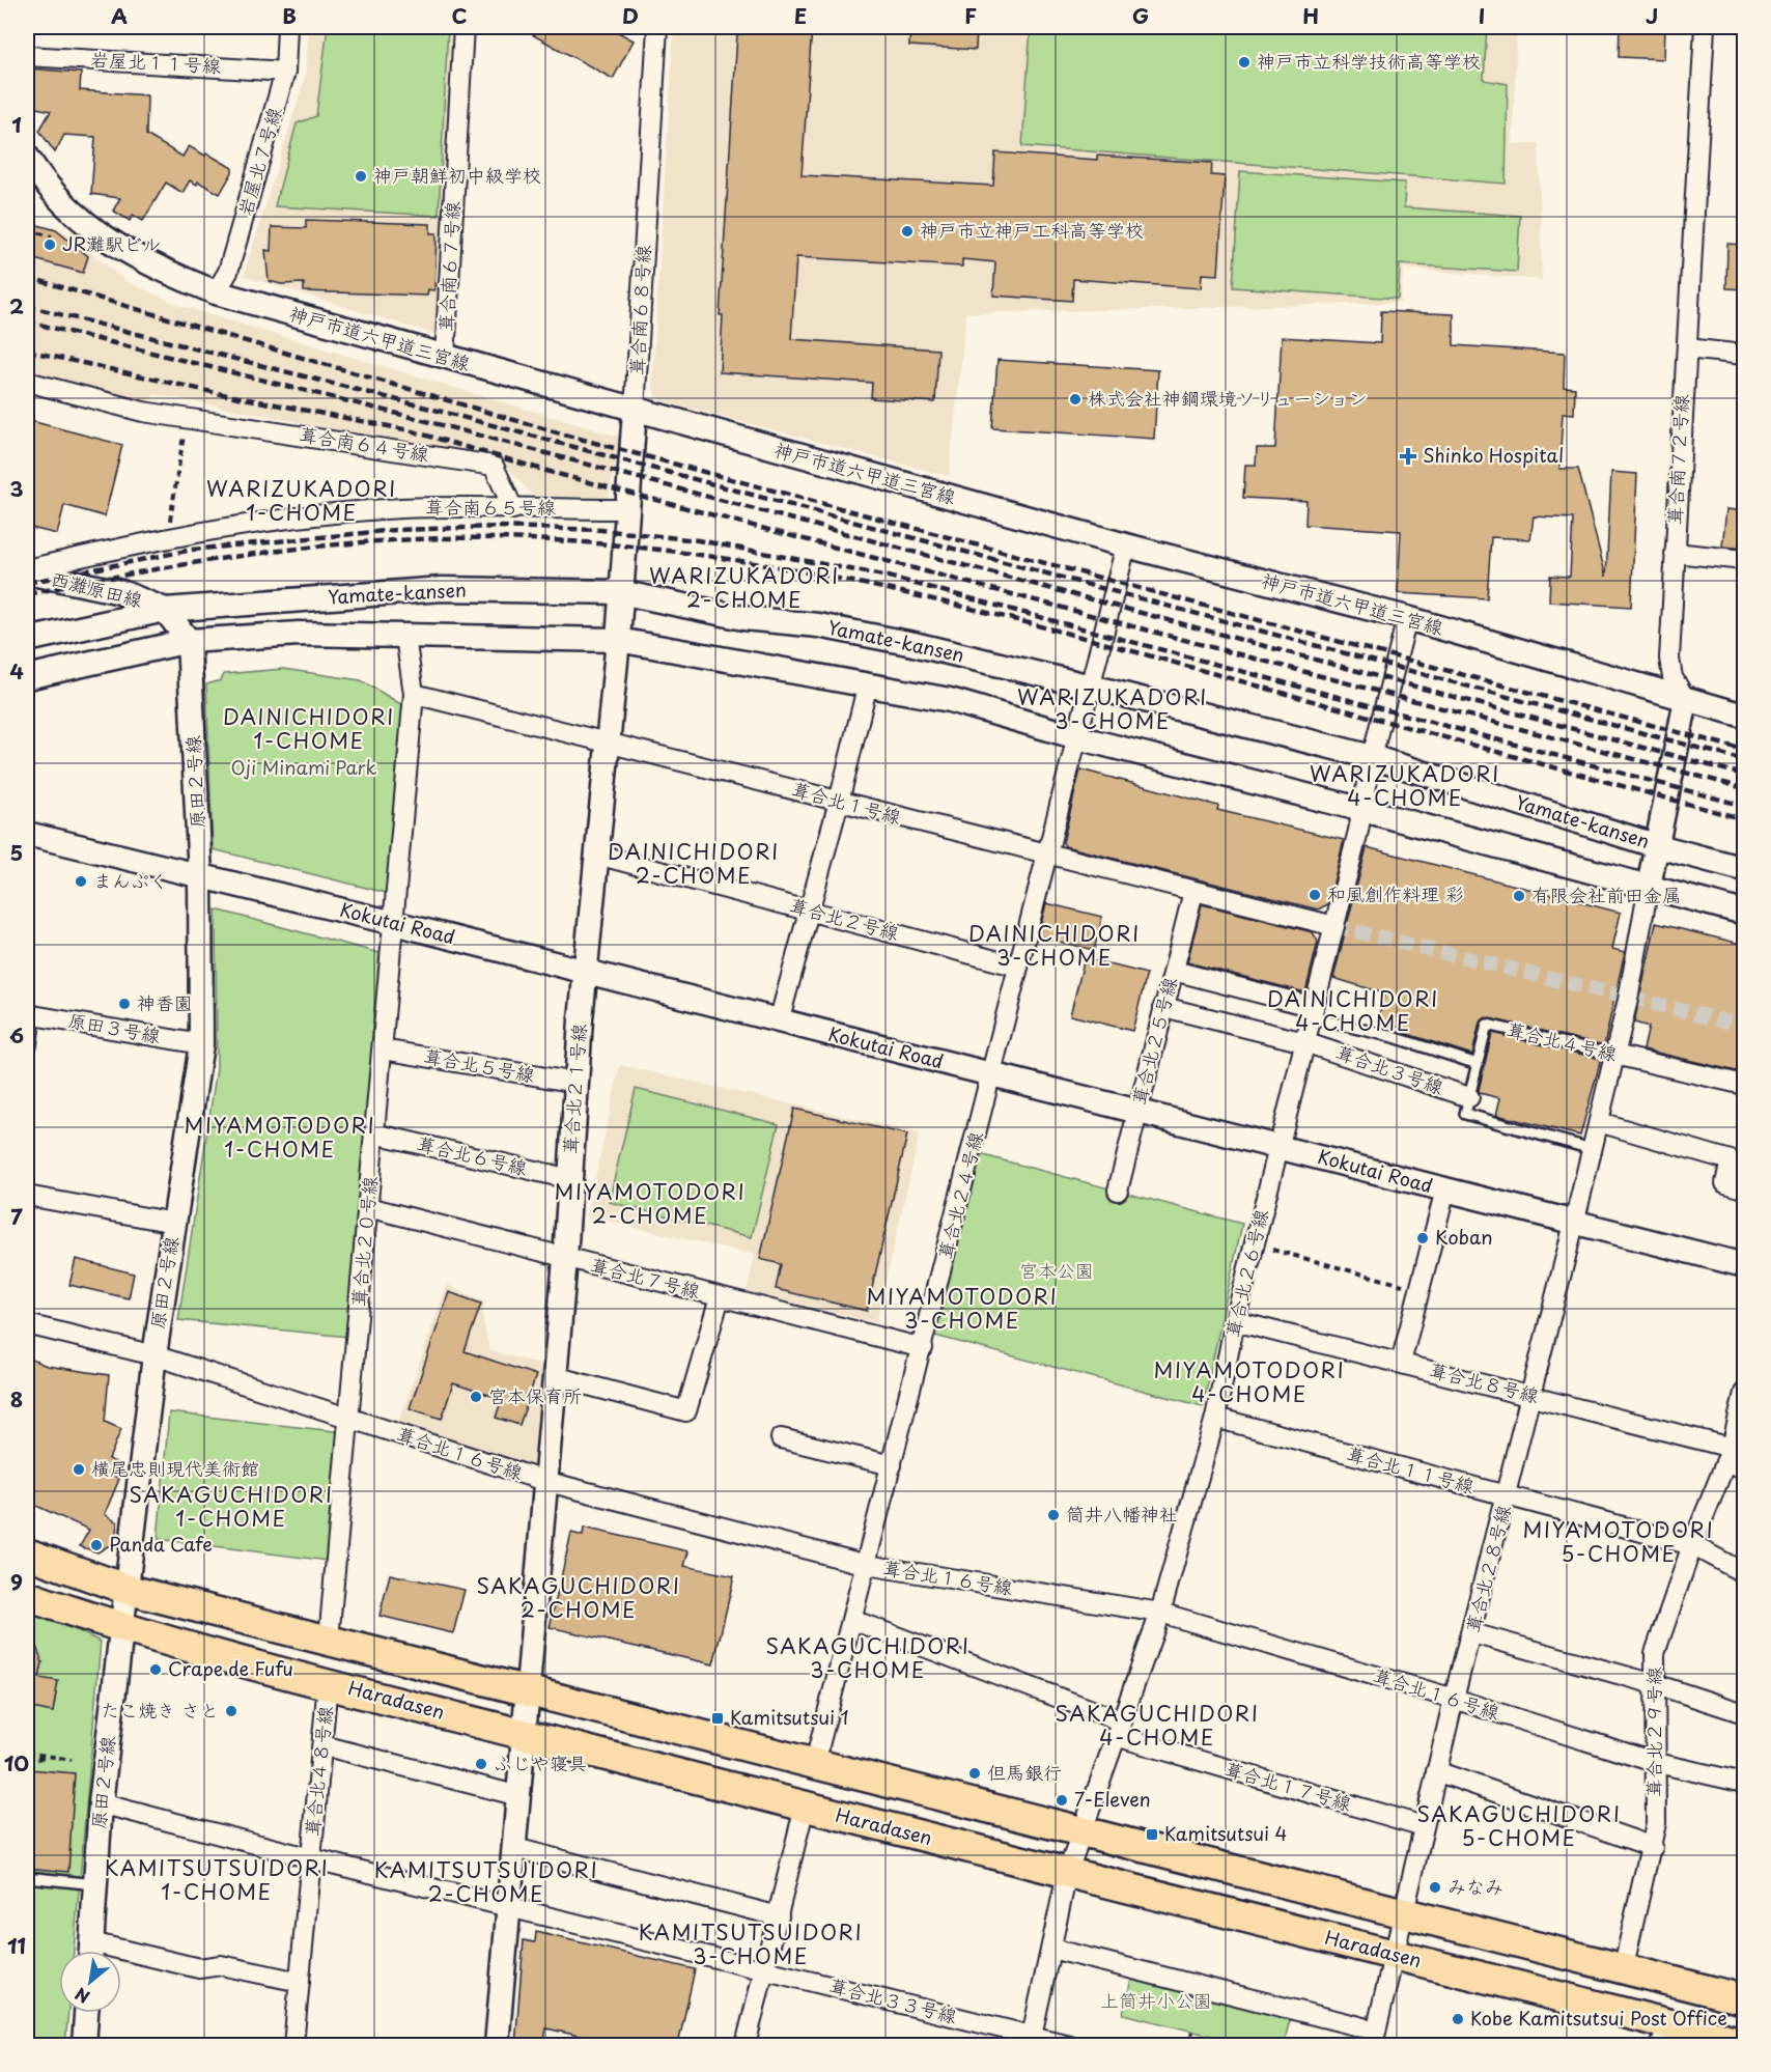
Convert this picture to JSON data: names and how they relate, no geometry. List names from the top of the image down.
{
  "streets": {
    "main road": ["Haradasen"],
    "street": [
      "岩屋北１１号線",
      "岩屋北７号線",
      "葺合南６７号線",
      "葺合南６８号線",
      "神戸市道六甲道三宮線",
      "葺合南６４号線",
      "葺合南７２号線",
      "葺合南６５号線",
      "西灘原田線",
      "Yamate-kansen",
      "原田２号線",
      "葺合北１号線",
      "葺合北２号線",
      "Kokutai Road",
      "原田３号線",
      "葺合北２５号線",
      "葺合北４号線",
      "葺合北５号線",
      "葺合北３号線",
      "葺合北２１号線",
      "葺合北６号線",
      "葺合北２４号線",
      "葺合北２０号線",
      "葺合北２６号線",
      "葺合北７号線",
      "葺合北８号線",
      "葺合北１６号線",
      "葺合北１１号線",
      "葺合北２８号線",
      "葺合北２９号線",
      "葺合北４８号線",
      "葺合北１７号線",
      "葺合北３３号線"
    ]
  },
  "crossings": [
    ["岩屋北１１号線", "岩屋北７号線"],
    ["岩屋北７号線", "神戸市道六甲道三宮線"],
    ["葺合南６７号線", "神戸市道六甲道三宮線"],
    ["葺合南６８号線", "神戸市道六甲道三宮線"],
    ["葺合南６８号線", "葺合南６５号線"],
    ["葺合南６８号線", "Yamate-kansen"],
    ["葺合南６８号線", "葺合北２１号線"],
    ["神戸市道六甲道三宮線", "葺合南７２号線"],
    ["神戸市道六甲道三宮線", "葺合北２４号線"],
    ["神戸市道六甲道三宮線", "葺合北２６号線"],
    ["葺合南６４号線", "葺合南６５号線"],
    ["葺合南６５号線", "西灘原田線"],
    ["西灘原田線", "Yamate-kansen"],
    ["Yamate-kansen", "原田２号線"],
    ["Yamate-kansen", "葺合北２１号線"],
    ["Yamate-kansen", "葺合北２４号線"],
    ["Yamate-kansen", "葺合北２６号線"],
    ["Yamate-kansen", "葺合北２８号線"],
    ["原田２号線", "Kokutai Road"],
    ["原田２号線", "原田３号線"],
    ["原田２号線", "葺合北１６号線"],
    ["原田２号線", "Haradasen"],
    ["原田２号線", "葺合北３３号線"],
    ["葺合北１号線", "葺合北２５号線"],
    ["葺合北１号線", "葺合北２１号線"],
    ["葺合北１号線", "葺合北２４号線"],
    ["葺合北１号線", "葺合北２０号線"],
    ["葺合北１号線", "葺合北２６号線"],
    ["葺合北２号線", "葺合北２１号線"],
    ["葺合北２号線", "葺合北２４号線"],
    ["Kokutai Road", "葺合北２５号線"],
    ["Kokutai Road", "葺合北２１号線"],
    ["Kokutai Road", "葺合北２４号線"],
    ["Kokutai Road", "葺合北２０号線"],
    ["Kokutai Road", "葺合北２６号線"],
    ["Kokutai Road", "葺合北２８号線"],
    ["葺合北２５号線", "葺合北３号線"],
    ["葺合北４号線", "葺合北３号線"],
    ["葺合北４号線", "葺合北２８号線"],
    ["葺合北５号線", "葺合北２１号線"],
    ["葺合北５号線", "葺合北２０号線"],
    ["葺合北３号線", "葺合北２６号線"],
    ["葺合北２１号線", "葺合北６号線"],
    ["葺合北２１号線", "葺合北７号線"],
    ["葺合北２１号線", "葺合北１６号線"],
    ["葺合北２１号線", "Haradasen"],
    ["葺合北２１号線", "葺合北３３号線"],
    ["葺合北６号線", "葺合北２０号線"],
    ["葺合北２４号線", "葺合北７号線"],
    ["葺合北２４号線", "葺合北１６号線"],
    ["葺合北２４号線", "葺合北１７号線"],
    ["葺合北２０号線", "葺合北７号線"],
    ["葺合北２０号線", "葺合北１６号線"],
    ["葺合北２６号線", "葺合北８号線"],
    ["葺合北２６号線", "葺合北１６号線"],
    ["葺合北２６号線", "葺合北１１号線"],
    ["葺合北２６号線", "Haradasen"],
    ["葺合北２６号線", "葺合北１７号線"],
    ["葺合北２６号線", "葺合北３３号線"],
    ["葺合北８号線", "葺合北２８号線"],
    ["葺合北８号線", "葺合北２９号線"],
    ["葺合北１６号線", "葺合北２８号線"],
    ["葺合北１６号線", "葺合北２９号線"],
    ["葺合北１１号線", "葺合北２８号線"],
    ["葺合北１１号線", "葺合北２９号線"],
    ["葺合北２８号線", "Haradasen"],
    ["葺合北２８号線", "葺合北１７号線"],
    ["Haradasen", "葺合北４８号線"],
    ["葺合北４８号線", "葺合北３３号線"]
  ],
  "districts": [
    "WARIZUKADORI 1-CHOME",
    "WARIZUKADORI 2-CHOME",
    "WARIZUKADORI 3-CHOME",
    "DAINICHIDORI 1-CHOME",
    "WARIZUKADORI 4-CHOME",
    "DAINICHIDORI 2-CHOME",
    "DAINICHIDORI 3-CHOME",
    "DAINICHIDORI 4-CHOME",
    "MIYAMOTODORI 1-CHOME",
    "MIYAMOTODORI 2-CHOME",
    "MIYAMOTODORI 3-CHOME",
    "MIYAMOTODORI 4-CHOME",
    "SAKAGUCHIDORI 1-CHOME",
    "MIYAMOTODORI 5-CHOME",
    "SAKAGUCHIDORI 2-CHOME",
    "SAKAGUCHIDORI 3-CHOME",
    "SAKAGUCHIDORI 4-CHOME",
    "SAKAGUCHIDORI 5-CHOME",
    "KAMITSUTSUIDORI 1-CHOME",
    "KAMITSUTSUIDORI 2-CHOME",
    "KAMITSUTSUIDORI 3-CHOME"
  ],
  "parks": ["Oji Minami Park", "宮本公園", "上筒井小公園"],
  "places": {
    "other": [
      "神戸市立科学技術高等学校",
      "神戸朝鮮初中級学校",
      "神戸市立神戸工科高等学校",
      "JR灘駅ビル",
      "株式会社神鋼環境ソリューション",
      "まんぷく",
      "和風創作料理 彩",
      "有限会社前田金属",
      "神香園",
      "Koban",
      "宮本保育所",
      "横尾忠則現代美術館",
      "筒井八幡神社",
      "Panda Cafe",
      "Crape de Fufu",
      "たこ焼き さと",
      "ふじや寝具",
      "但馬銀行",
      "7-Eleven",
      "みなみ",
      "Kobe Kamitsutsui Post Office"
    ],
    "health": ["Shinko Hospital"],
    "transit": ["Kamitsutsui 1", "Kamitsutsui 4"]
  },
  "north": "bottom left",
  "grid": {
    "columns": [
      "A",
      "B",
      "C",
      "D",
      "E",
      "F",
      "G",
      "H",
      "I",
      "J"
    ],
    "rows": [
      "1",
      "2",
      "3",
      "4",
      "5",
      "6",
      "7",
      "8",
      "9",
      "10",
      "11"
    ]
  }
}
